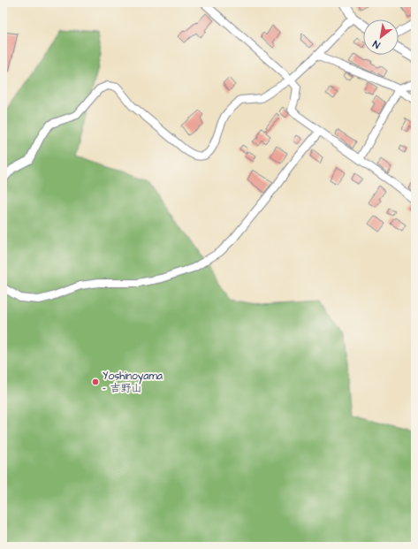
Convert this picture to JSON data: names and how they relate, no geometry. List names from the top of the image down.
{
  "places": ["Yoshinoyama - 吉野山"],
  "north": "bottom left"
}
